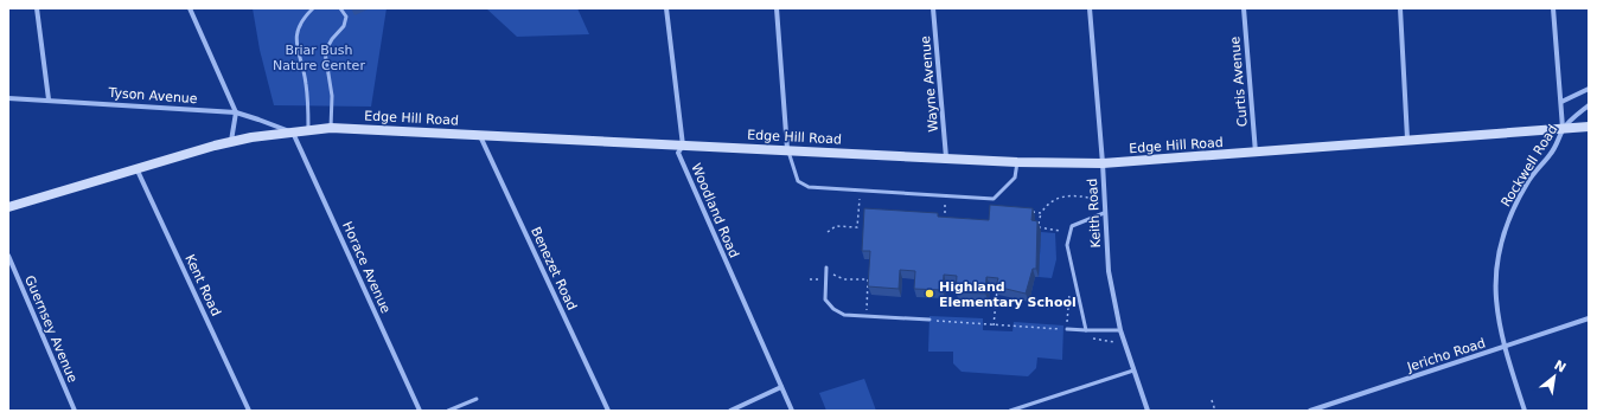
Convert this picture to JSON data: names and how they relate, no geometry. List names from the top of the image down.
{
  "streets": {
    "street": [
      "Curtis Avenue",
      "Wayne Avenue",
      "Tyson Avenue",
      "Edge Hill Road",
      "Rockwell Road",
      "Woodland Road",
      "Keith Road",
      "Horace Avenue",
      "Benezet Road",
      "Kent Road",
      "Guernsey Avenue",
      "Jericho Road"
    ]
  },
  "crossings": [
    ["Curtis Avenue", "Edge Hill Road"],
    ["Wayne Avenue", "Edge Hill Road"],
    ["Tyson Avenue", "Edge Hill Road"],
    ["Tyson Avenue", "Horace Avenue"],
    ["Edge Hill Road", "Rockwell Road"],
    ["Edge Hill Road", "Woodland Road"],
    ["Edge Hill Road", "Keith Road"],
    ["Edge Hill Road", "Horace Avenue"],
    ["Edge Hill Road", "Benezet Road"],
    ["Edge Hill Road", "Kent Road"],
    ["Rockwell Road", "Jericho Road"]
  ],
  "parks": ["Briar Bush Nature Center"],
  "places": ["Highland Elementary School"],
  "north": "top right"
}
